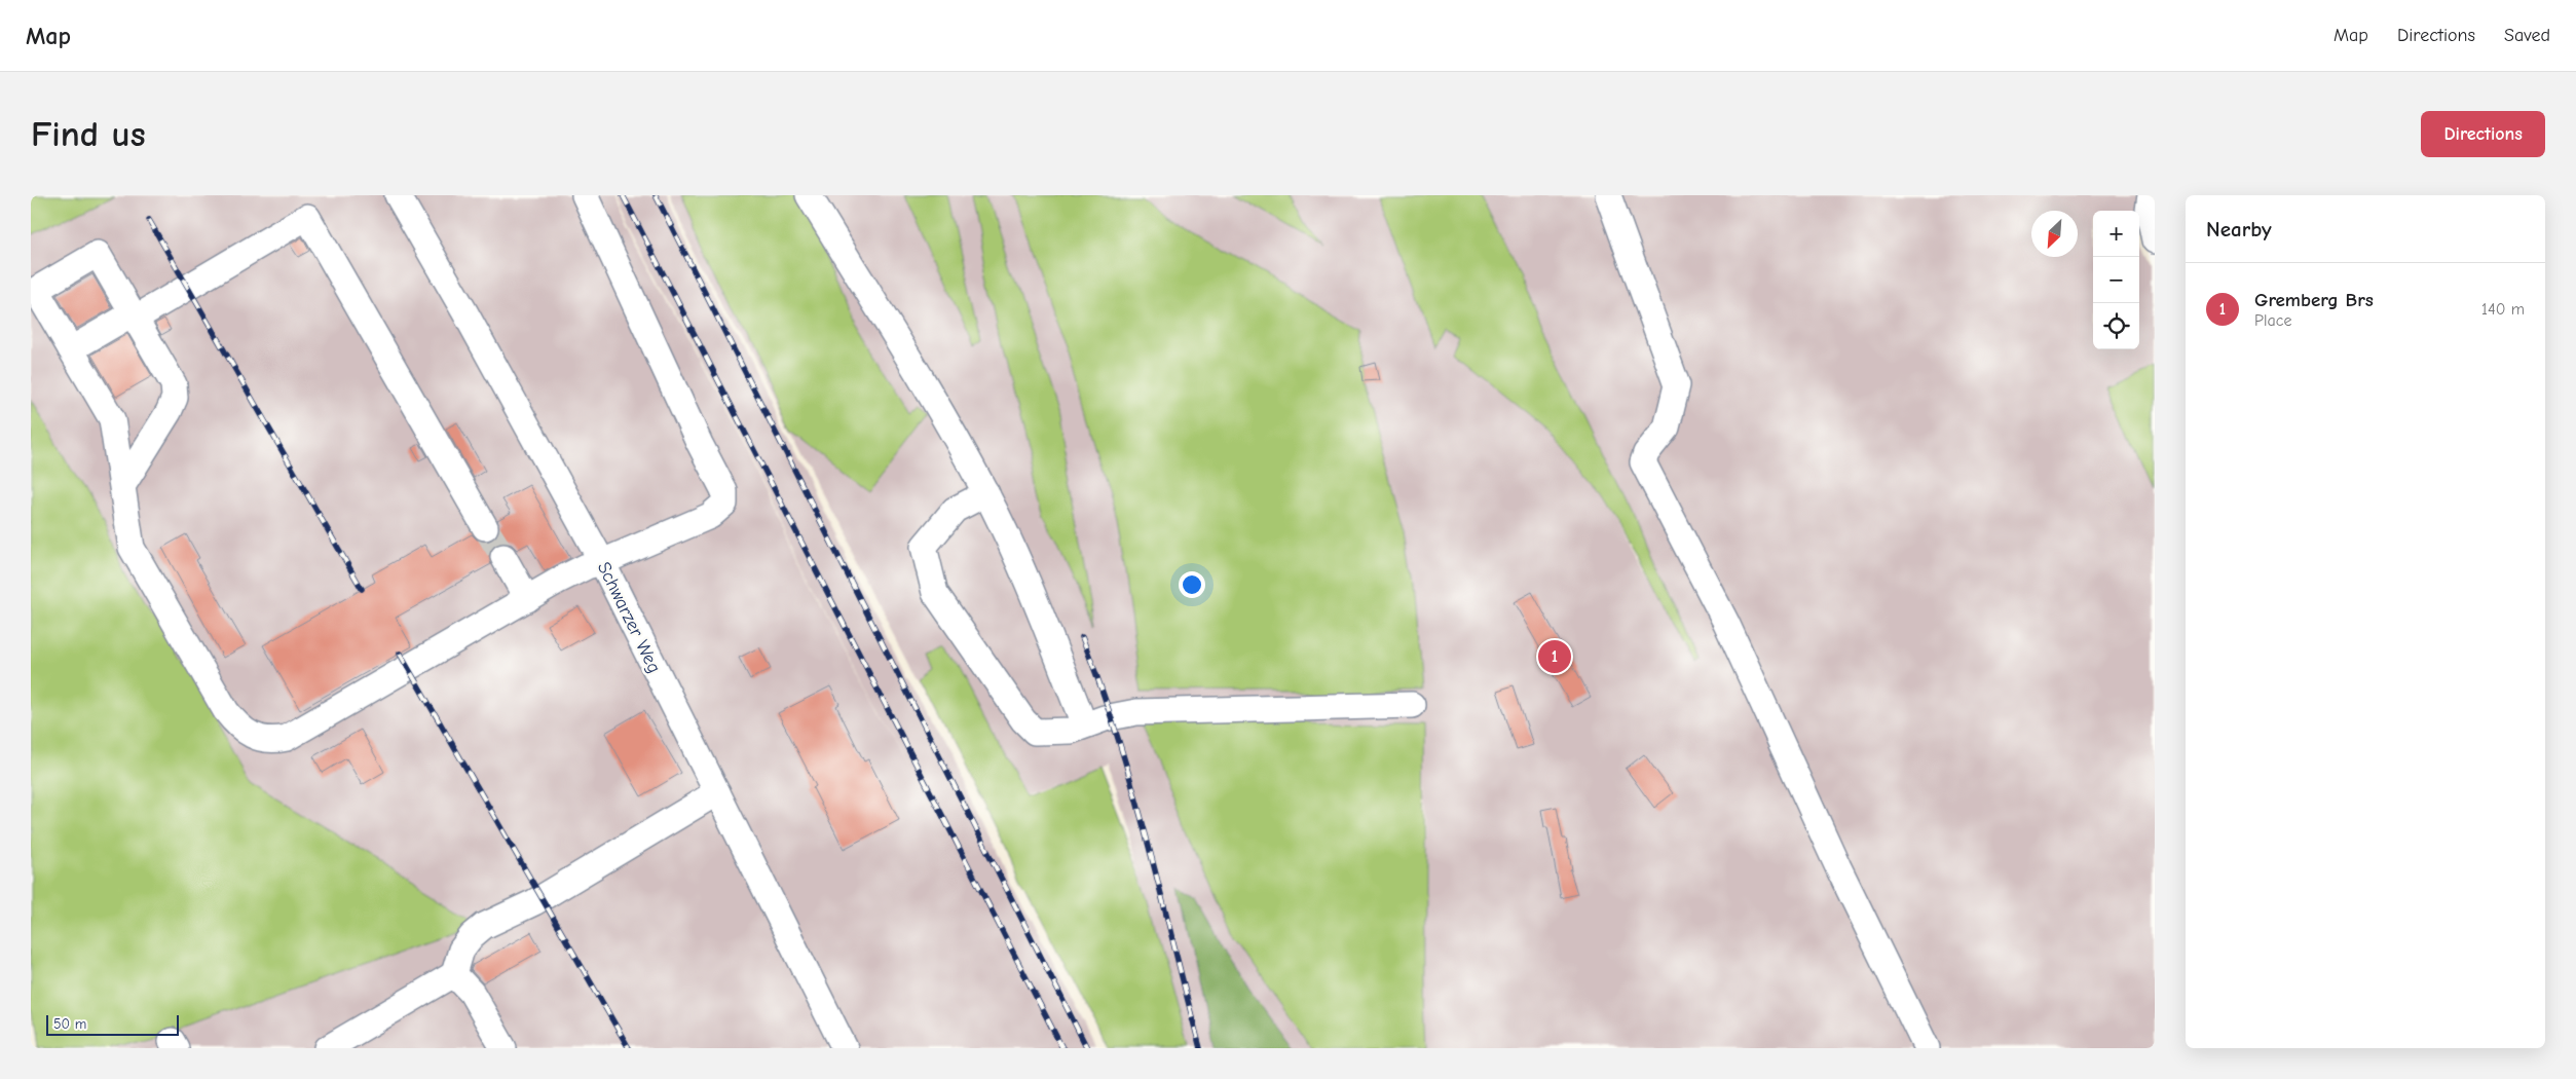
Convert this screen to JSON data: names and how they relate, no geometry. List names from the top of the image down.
{
  "streets": {
    "lane": ["Schwarzer Weg"]
  },
  "scale_bar": "50 m",
  "north": "bottom left",
  "page": {
    "header": "Map",
    "nav": ["Map", "Directions", "Saved"],
    "buttons": "Directions",
    "title": "Find us",
    "heading": "Nearby",
    "map_buttons": ["+", "−"],
    "list": [
      {
        "mark": "1",
        "name": "Gremberg Brs",
        "note": "Place",
        "value": "140 m"
      }
    ],
    "pins": "1",
    "scale": "50 m"
  }
}
